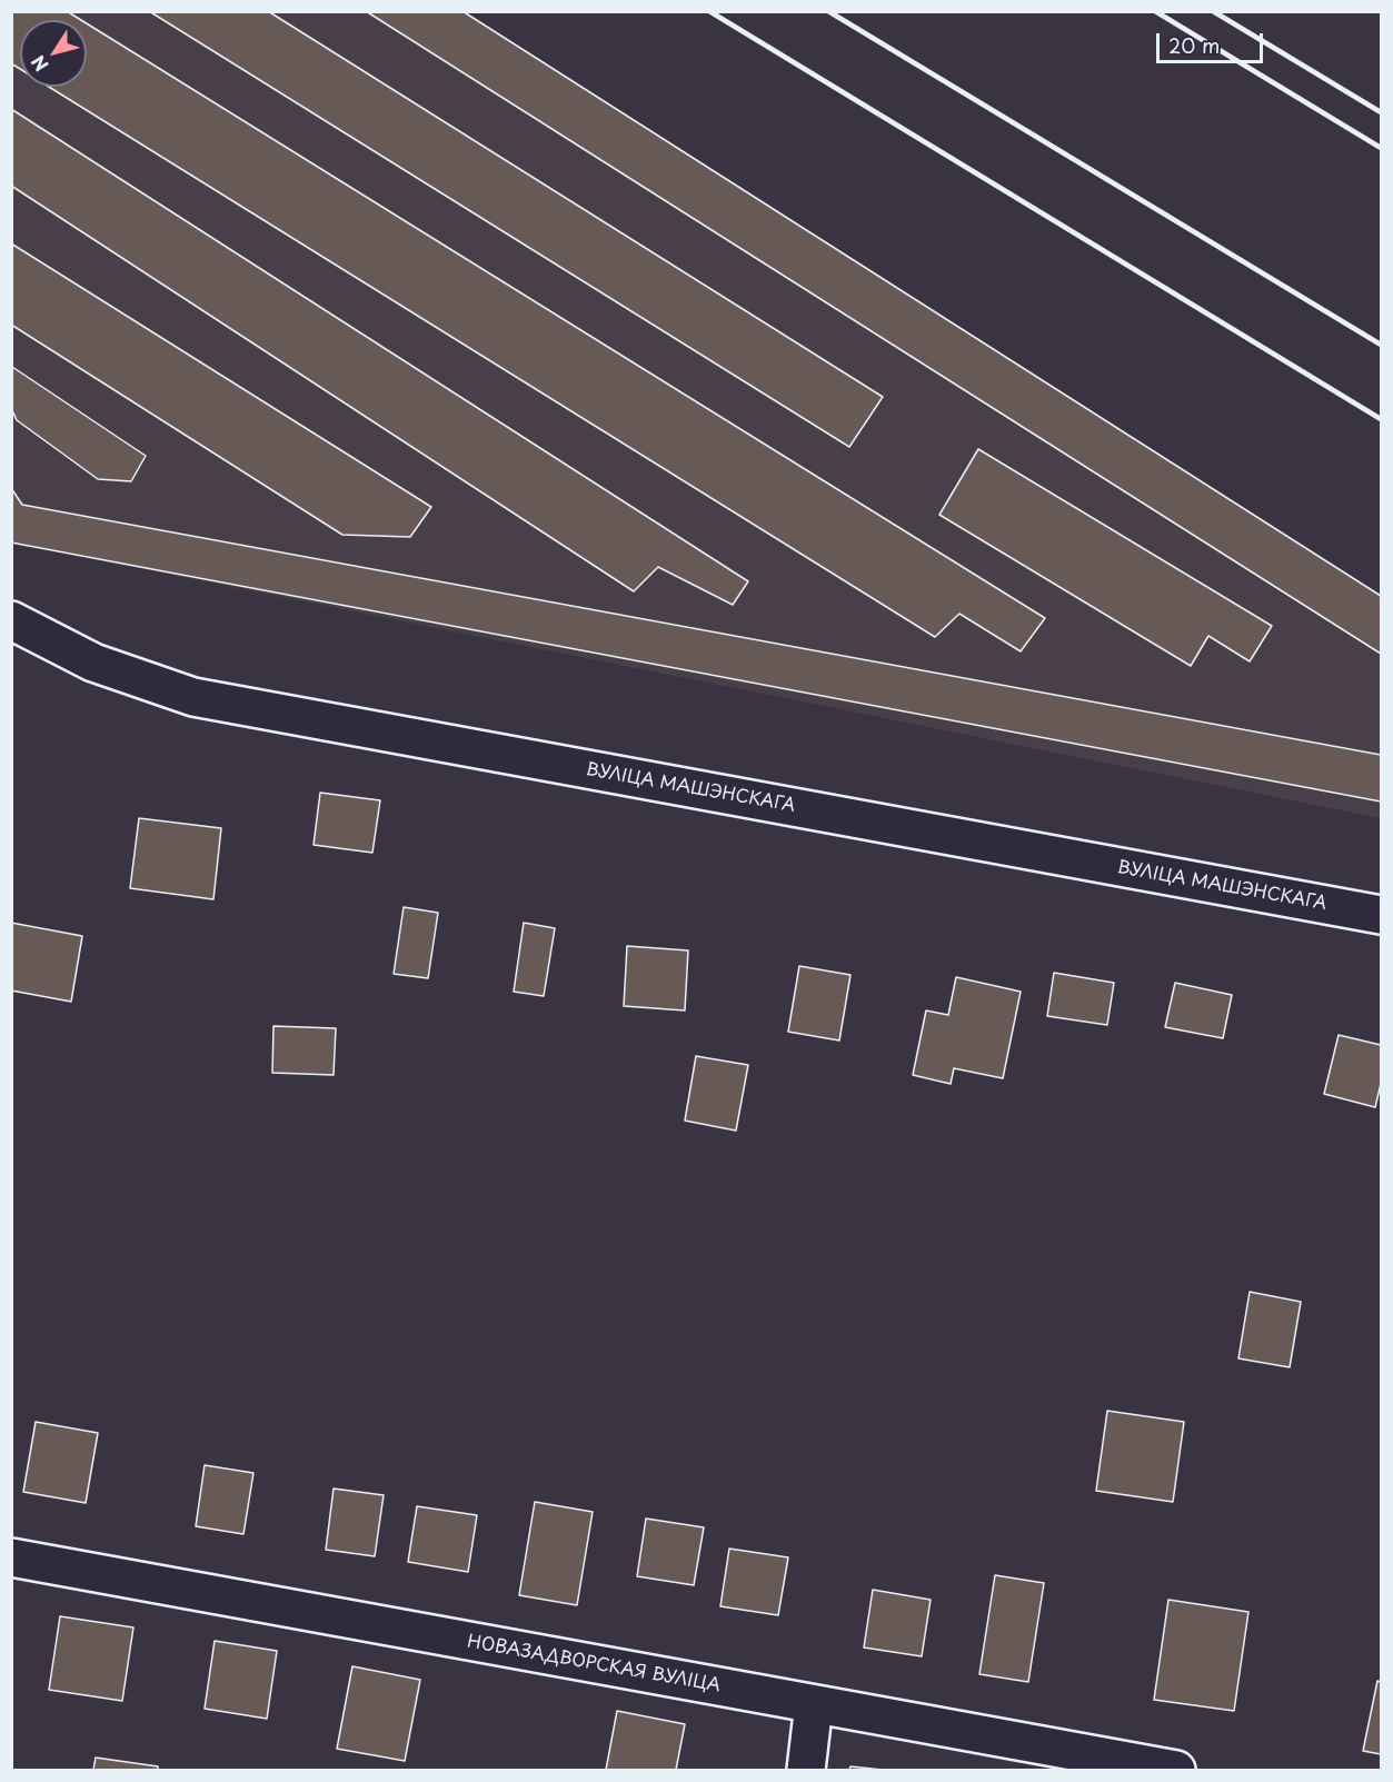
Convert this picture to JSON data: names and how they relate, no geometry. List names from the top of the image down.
{
  "streets": {
    "main road": ["ВУЛІЦА МАШЭНСКАГА", "НОВАЗАДВОРСКАЯ ВУЛІЦА"]
  },
  "scale_bar": "20 m",
  "north": "bottom left"
}
